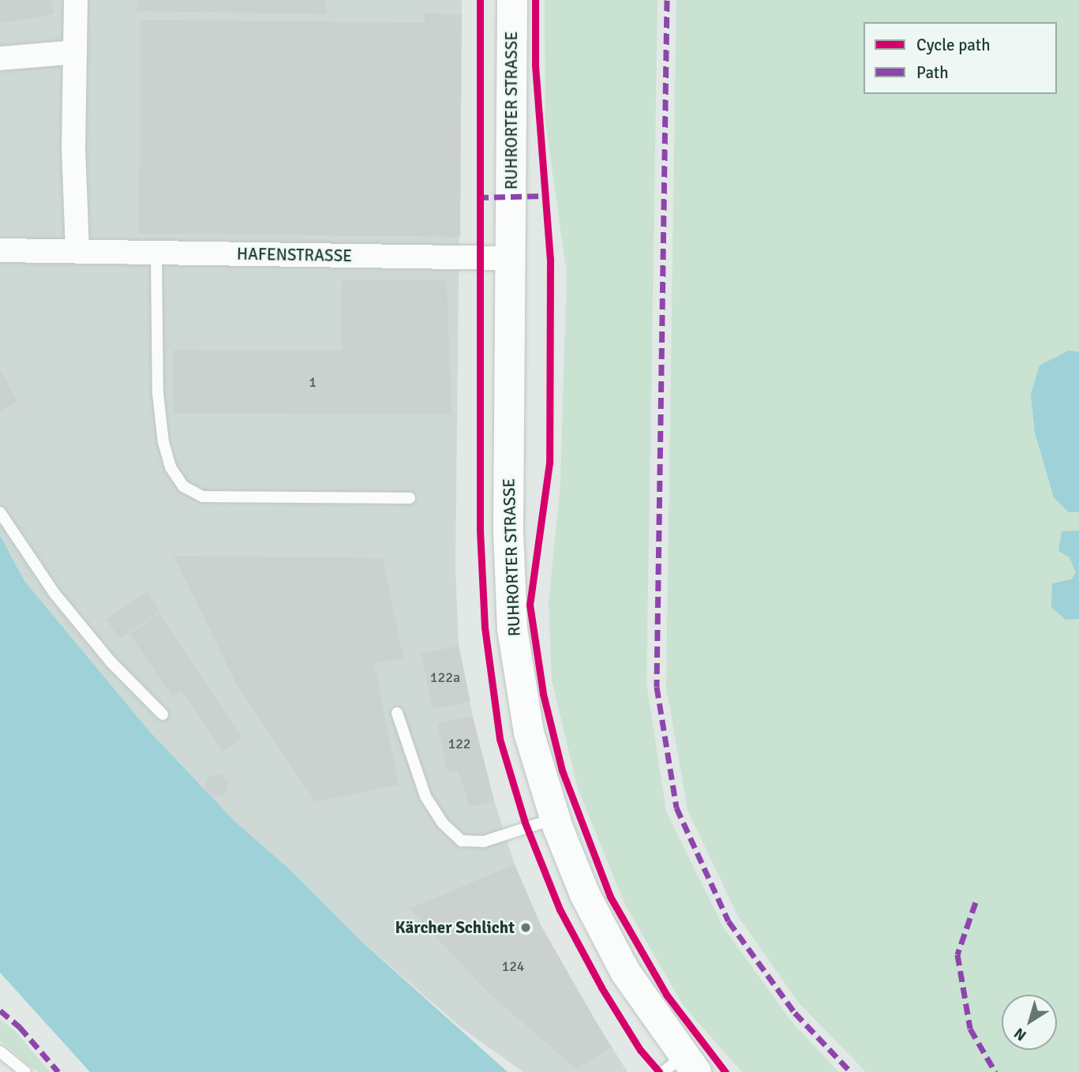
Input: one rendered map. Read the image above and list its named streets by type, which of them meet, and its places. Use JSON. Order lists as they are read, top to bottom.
{
  "streets": {
    "main road": ["RUHRORTER STRASSE"],
    "street": ["HAFENSTRASSE"]
  },
  "crossings": [
    ["RUHRORTER STRASSE", "HAFENSTRASSE"]
  ],
  "places": ["Kärcher Schlicht"],
  "house_numbers": [
    "1",
    "122a",
    "122",
    "124"
  ],
  "legend": ["Cycle path", "Path"],
  "north": "bottom left"
}
